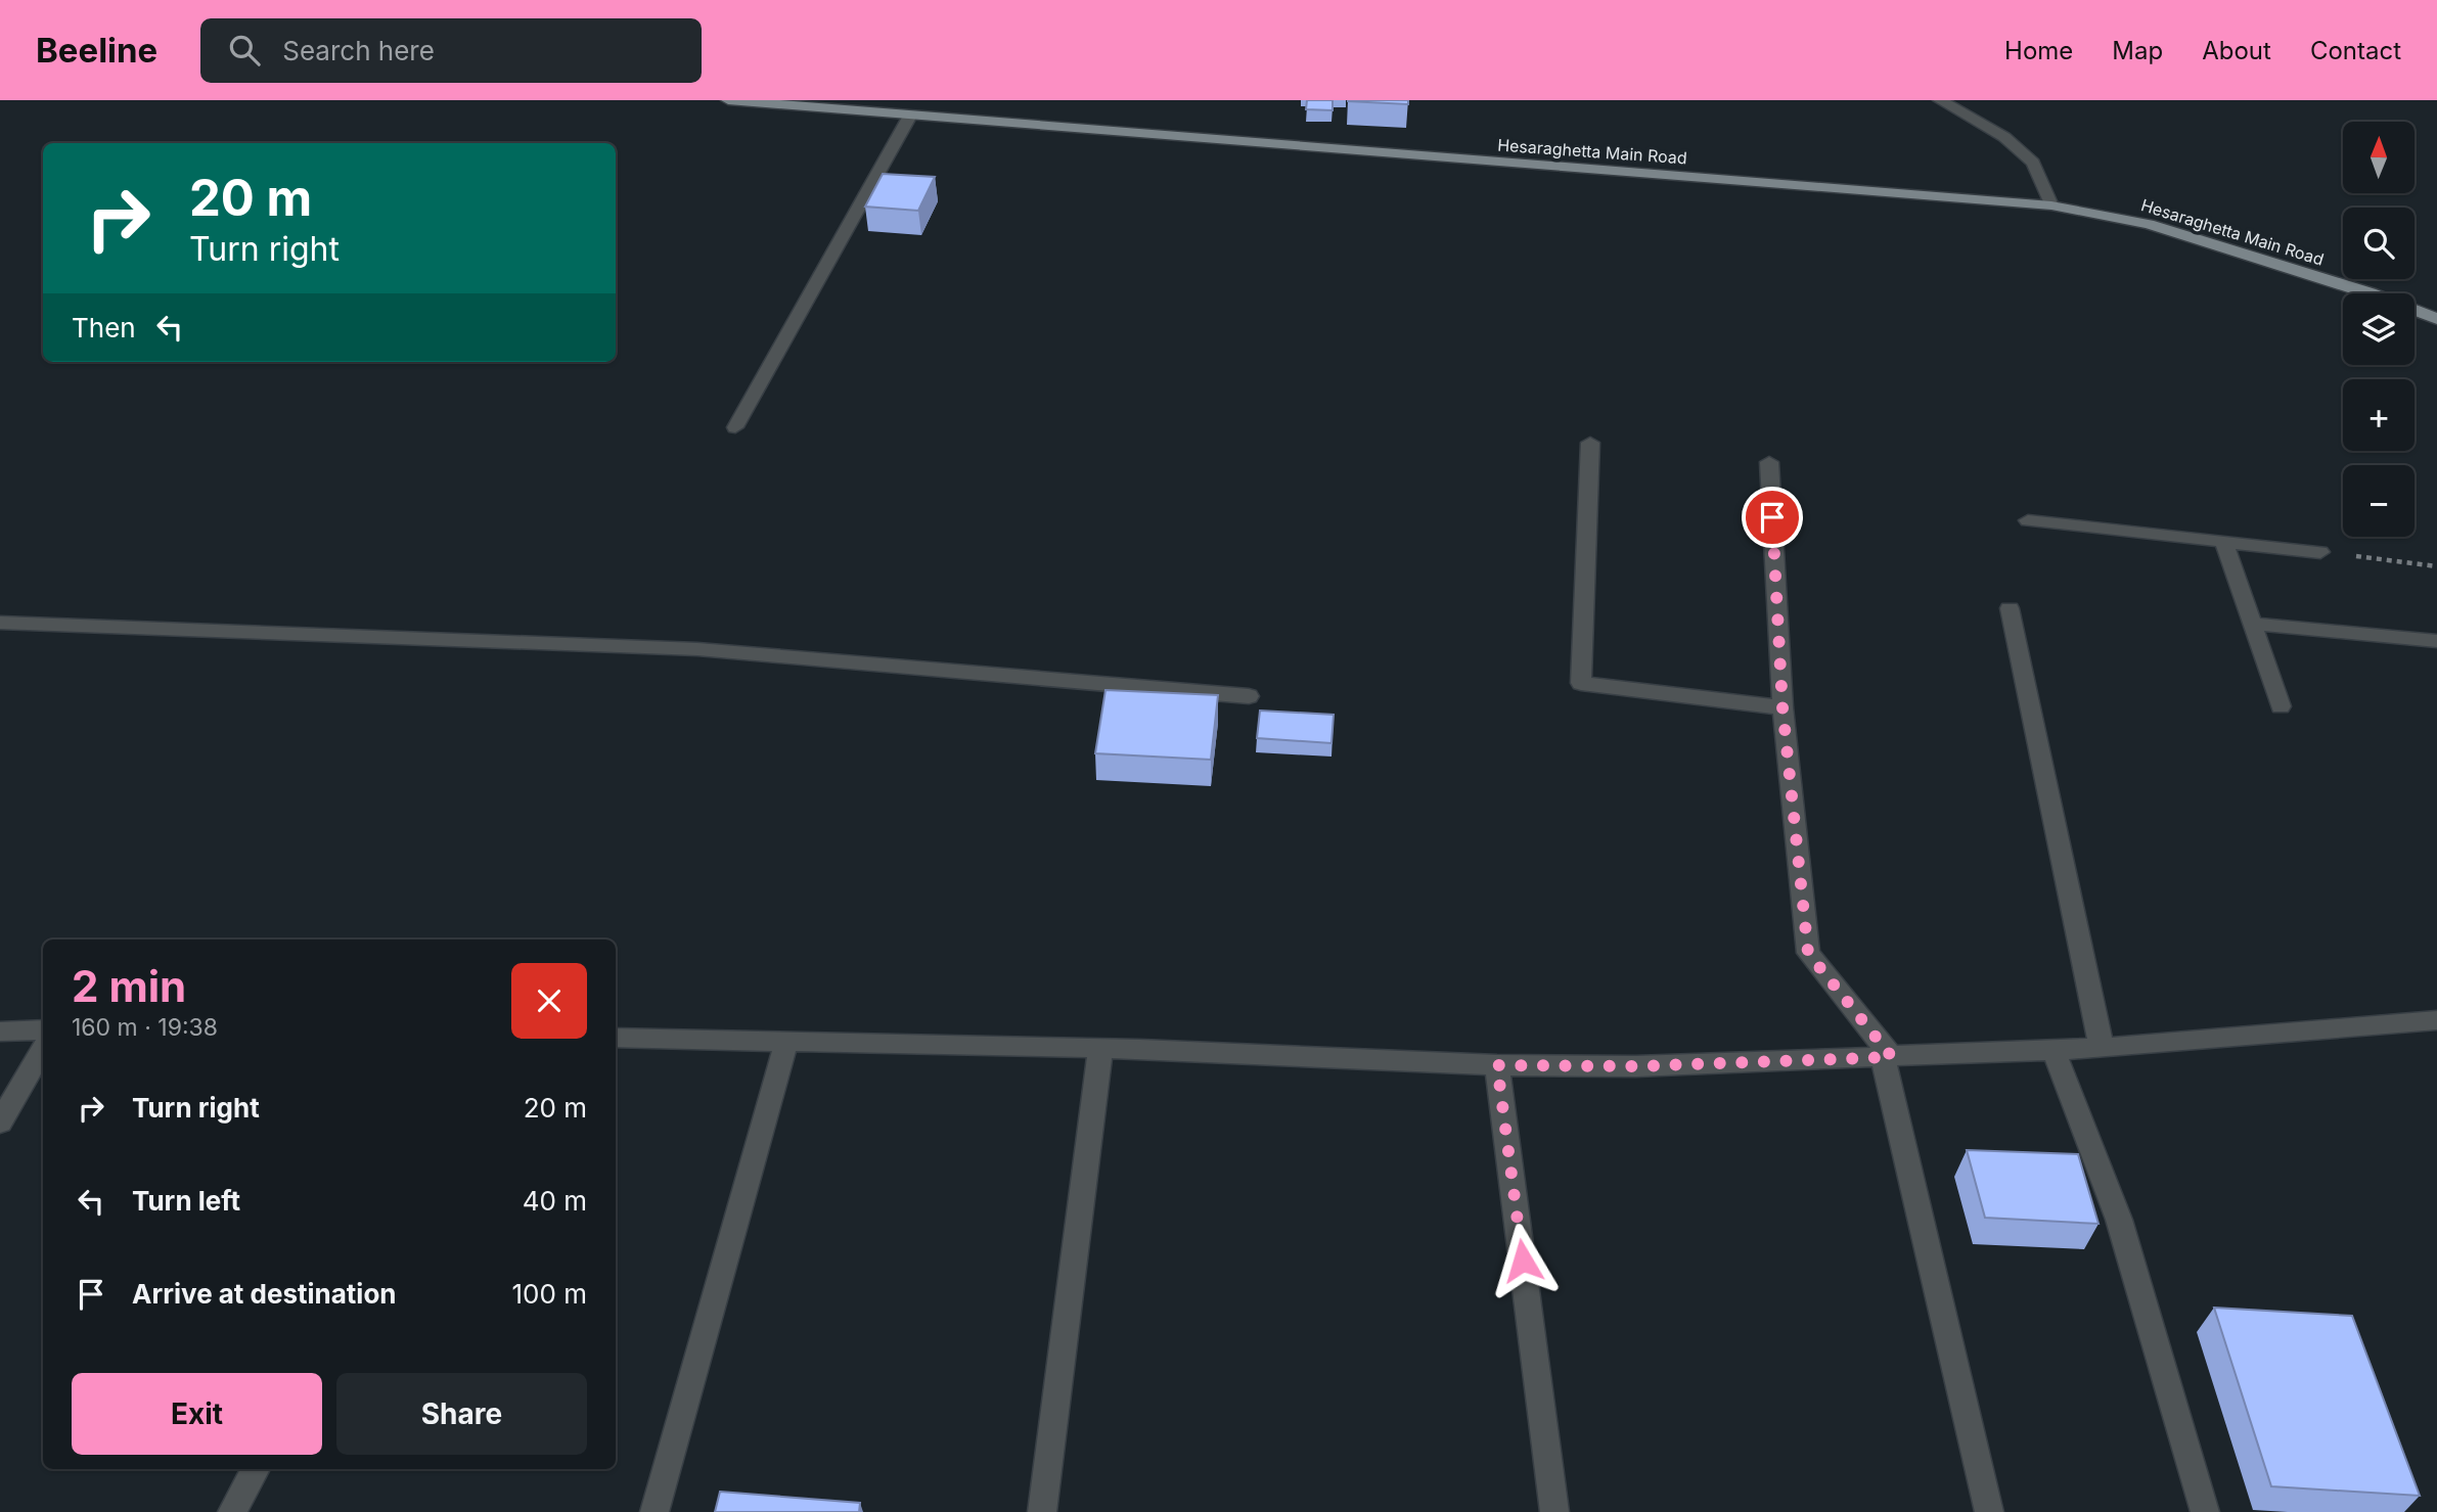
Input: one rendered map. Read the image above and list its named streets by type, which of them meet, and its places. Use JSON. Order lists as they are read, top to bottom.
{
  "streets": {
    "main road": ["Hesaraghetta Main Road"]
  },
  "north": "top",
  "page": {
    "header": "Beeline",
    "search": "Search here",
    "nav": [
      "Home",
      "Map",
      "About",
      "Contact"
    ],
    "map_buttons": ["+", "−"],
    "turn": ["20 m", "Turn right"],
    "then": "Then",
    "heading": ["2 min", "160 m · 19:38"],
    "list": [
      {
        "name": "Turn right",
        "value": "20 m"
      },
      {
        "name": "Turn left",
        "value": "40 m"
      },
      {
        "name": "Arrive at destination",
        "value": "100 m"
      }
    ],
    "buttons": ["Exit", "Share"]
  }
}
